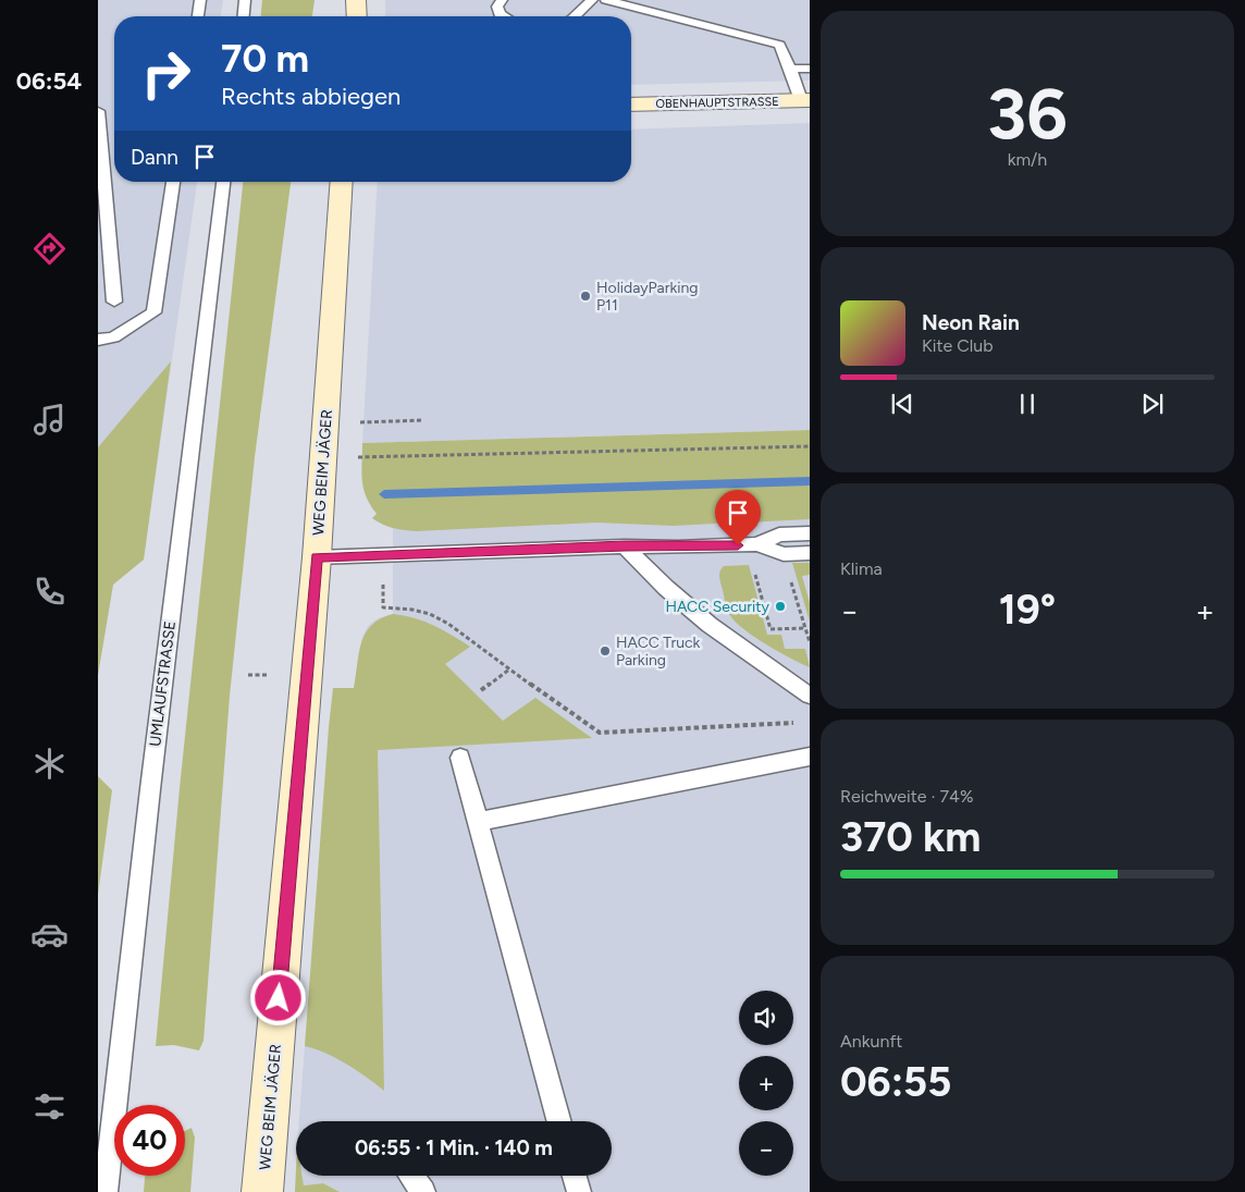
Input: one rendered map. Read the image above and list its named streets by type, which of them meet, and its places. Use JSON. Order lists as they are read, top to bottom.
{
  "streets": {
    "street": ["OBENHAUPTSTRASSE", "WEG BEIM JÄGER"],
    "lane": ["UMLAUFSTRASSE"]
  },
  "places": ["HolidayParking P11", "HACC Security", "HACC Truck Parking"],
  "page": {
    "tabs": "06:54",
    "tile": [
      ["36", "km/h"],
      "Klima",
      ["Reichweite · 74%", "370 km"],
      ["Ankunft", "06:55"]
    ],
    "turn": ["70 m", "Rechts abbiegen"],
    "then": "Dann",
    "song": ["Neon Rain", "Kite Club"],
    "heat": ["−", "19°", "+"],
    "map_buttons": ["+", "−"],
    "limit": "40",
    "trip": "06:55 · 1 Min. · 140 m"
  }
}
